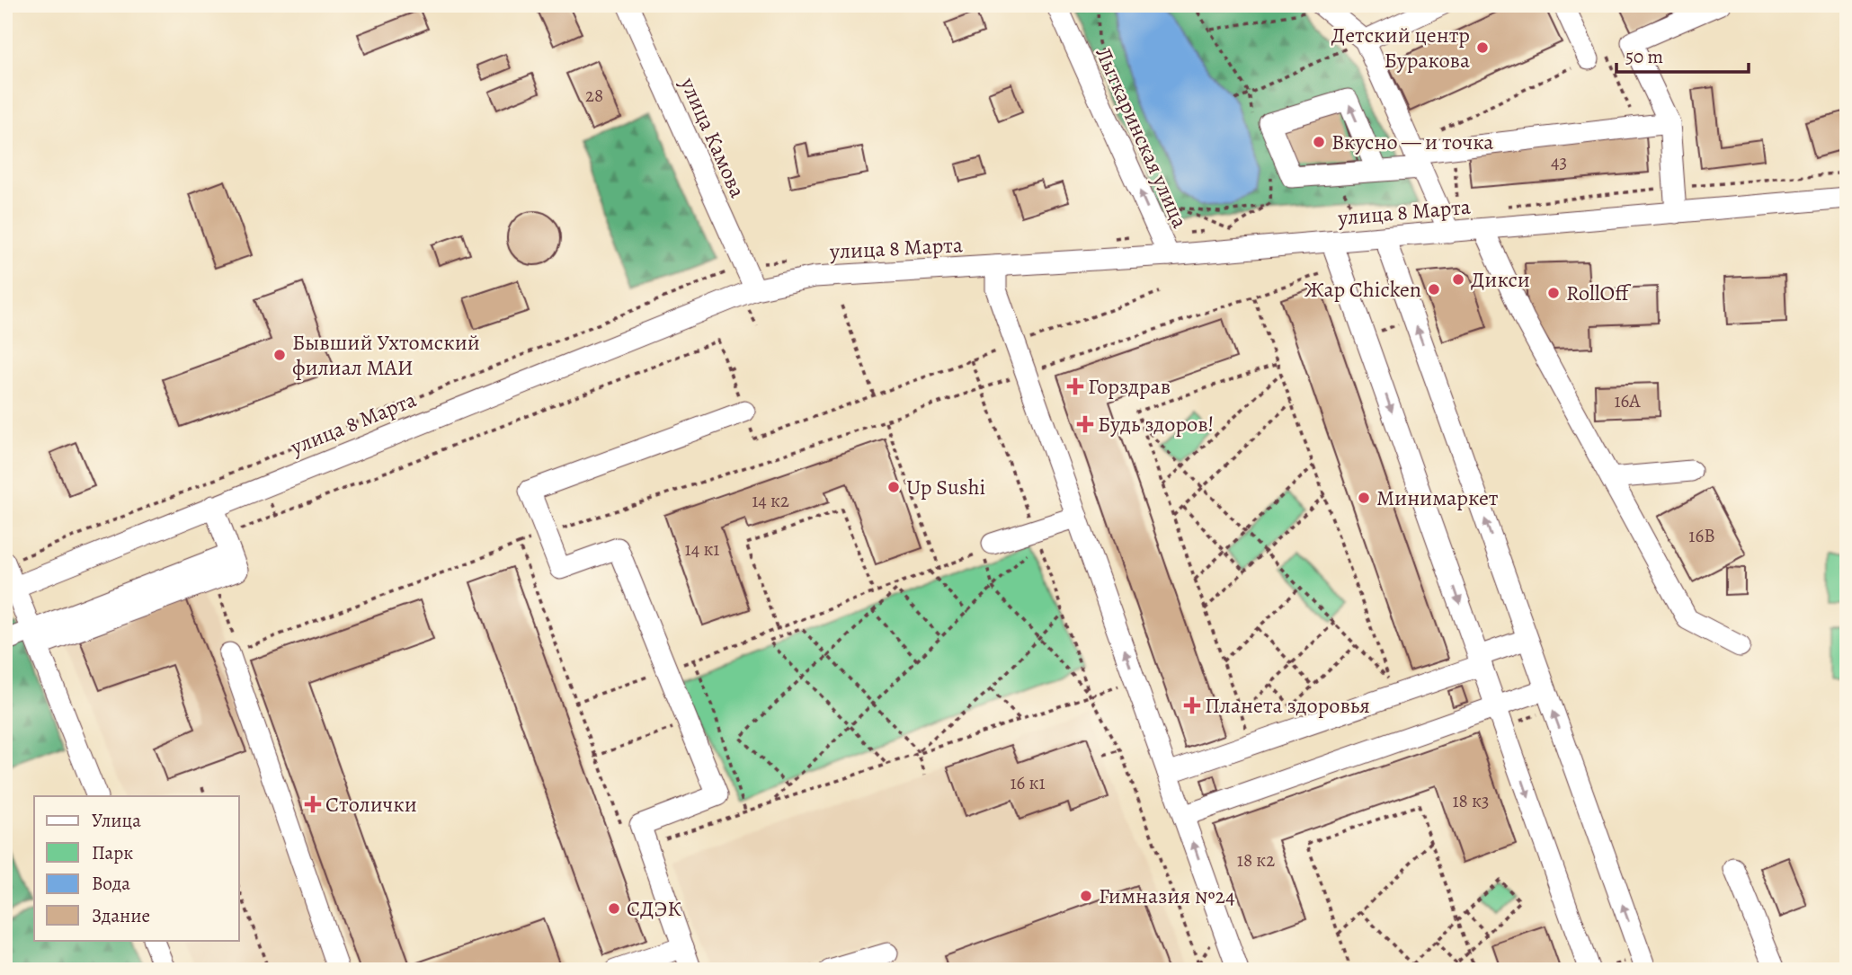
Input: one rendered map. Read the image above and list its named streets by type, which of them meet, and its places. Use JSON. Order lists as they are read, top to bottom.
{
  "streets": {
    "street": ["улица Камова", "Лыткаринская улица", "улица 8 Марта"]
  },
  "crossings": [
    ["улица Камова", "улица 8 Марта"],
    ["Лыткаринская улица", "улица 8 Марта"]
  ],
  "one_way": ["Лыткаринская улица"],
  "places": {
    "other": [
      "Детский центр Буракова",
      "Вкусно — и точка",
      "Дикси",
      "Жар Chicken",
      "RollOff",
      "Бывший Ухтомский филиал МАИ",
      "Up Sushi",
      "Минимаркет",
      "Гимназия №24",
      "СДЭК"
    ],
    "health": [
      "Горздрав",
      "Будь здоров!",
      "Планета здоровья",
      "Столички"
    ]
  },
  "house_numbers": [
    "28",
    "43",
    "16А",
    "14 к2",
    "16В",
    "14 к1",
    "16 к1",
    "18 к3",
    "18 к2"
  ],
  "legend": [
    "Улица",
    "Парк",
    "Вода",
    "Здание"
  ],
  "scale_bar": "50 m"
}
